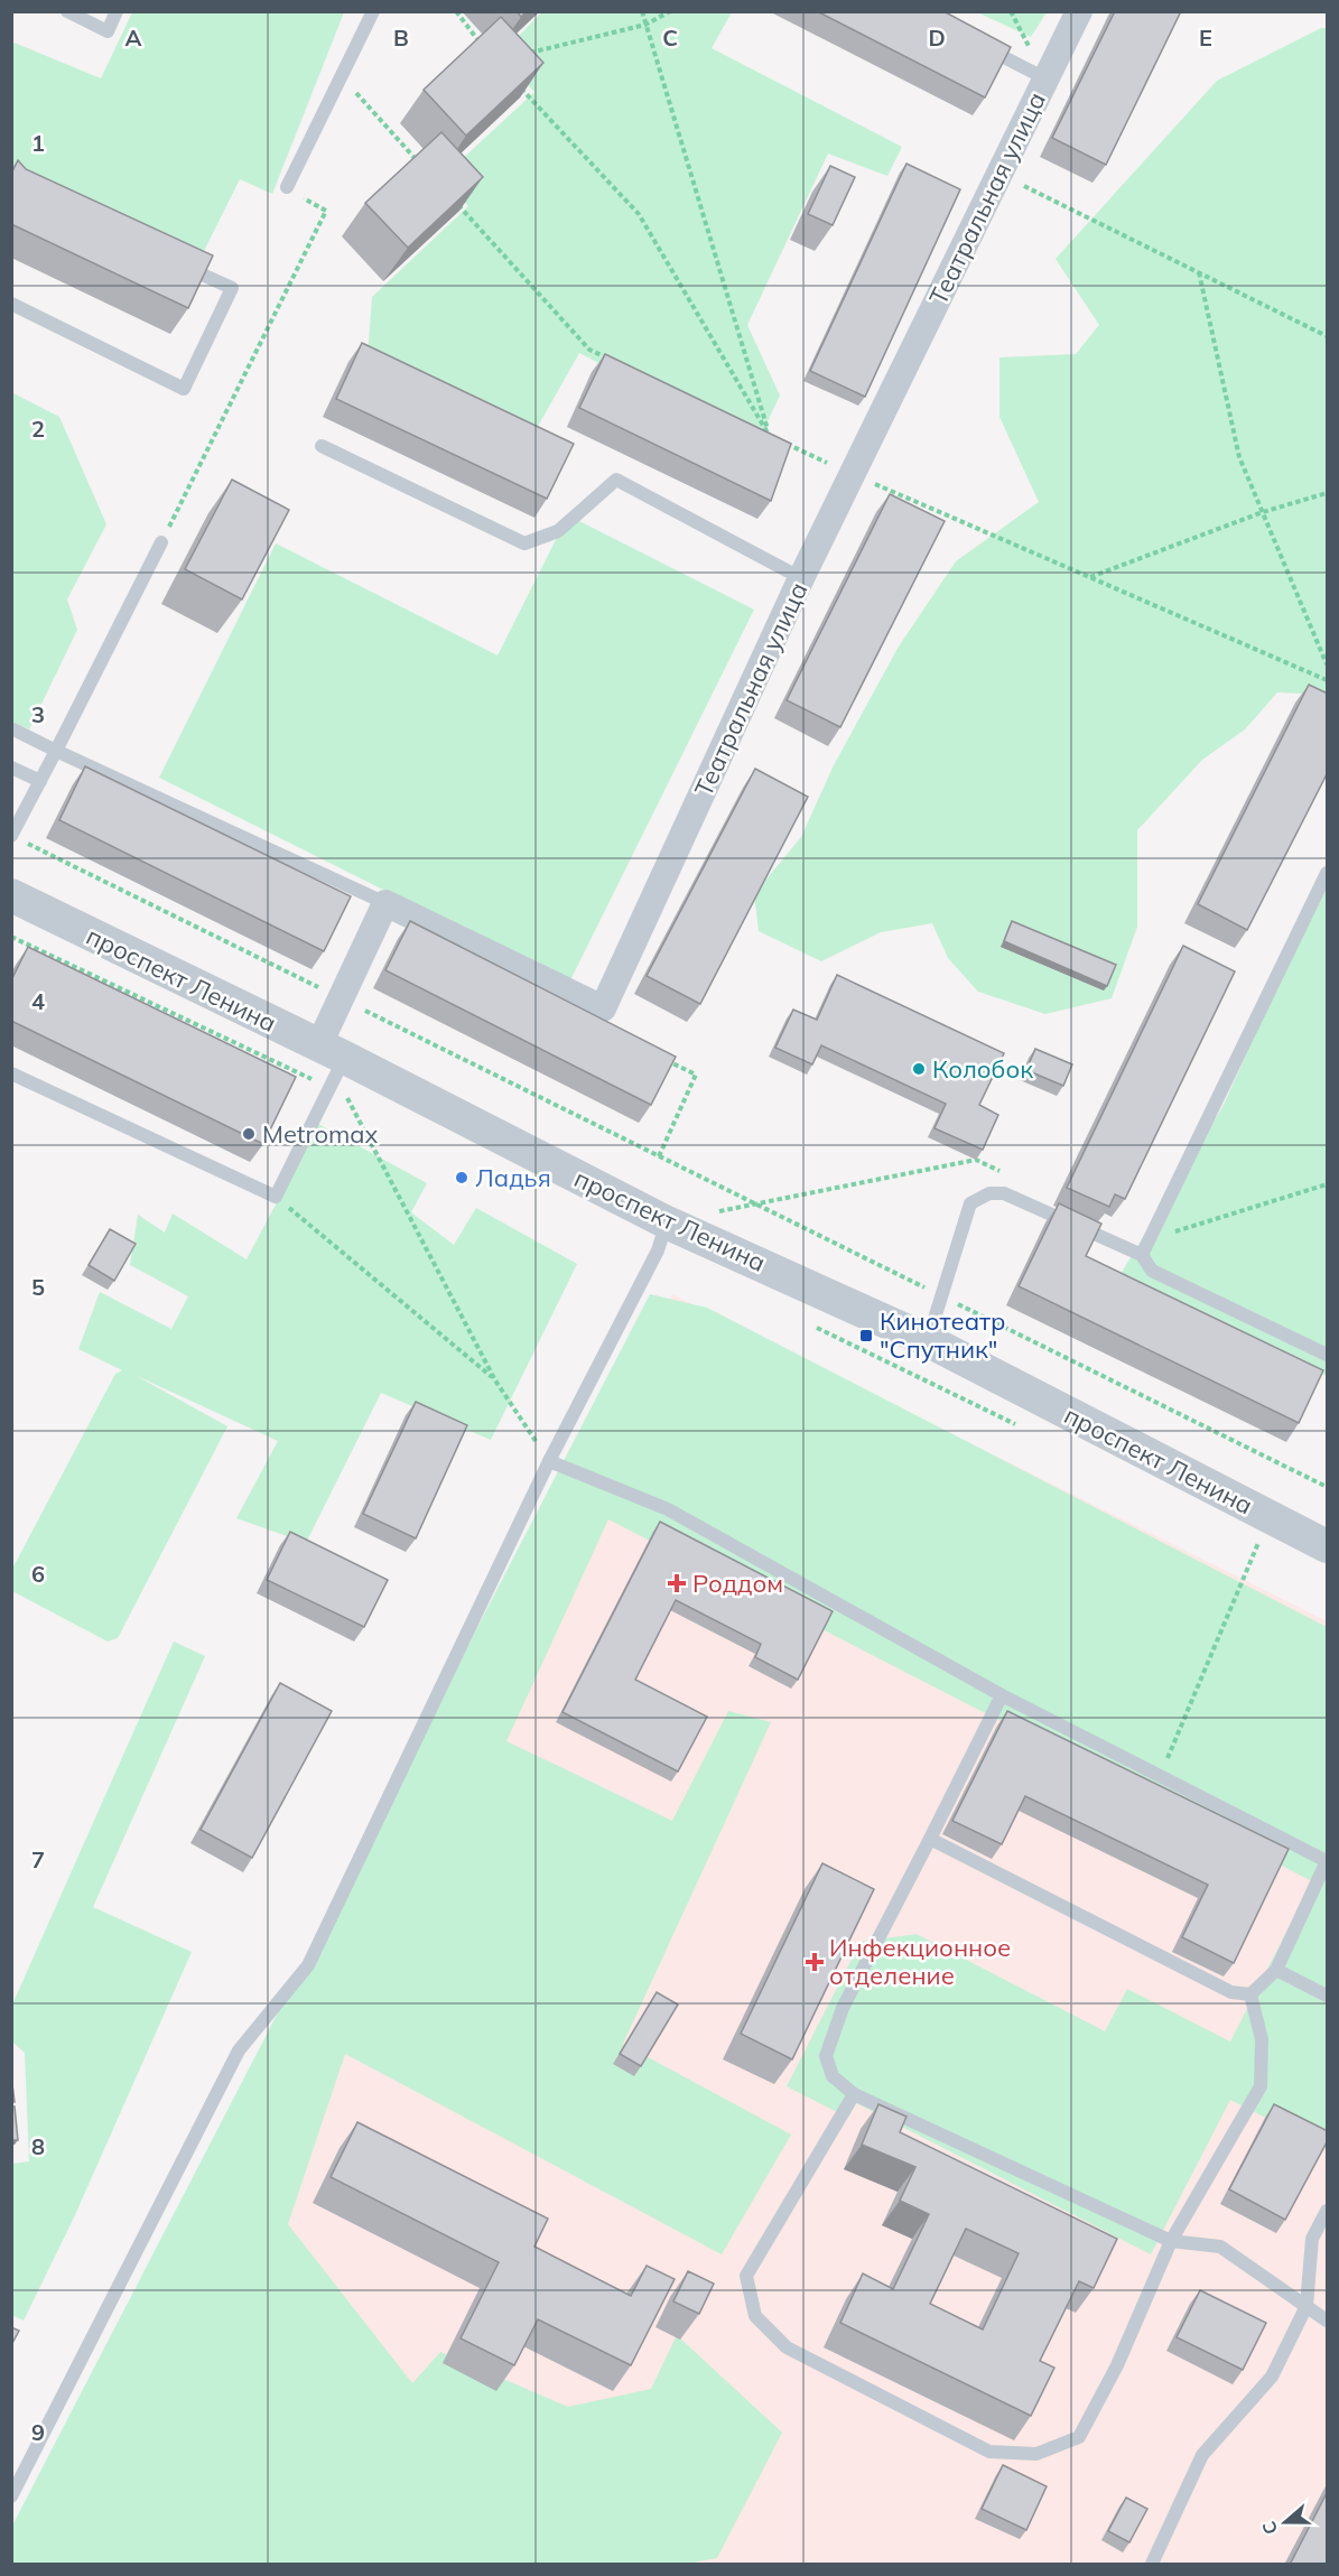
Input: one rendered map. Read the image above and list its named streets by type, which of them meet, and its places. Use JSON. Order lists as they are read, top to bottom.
{
  "streets": {
    "street": ["Театральная улица", "проспект Ленина"]
  },
  "places": {
    "other": ["Колобок", "Metromax", "Ладья"],
    "transit": ["Кинотеатр \"Спутник\""],
    "health": ["Роддом", "Инфекционное отделение"]
  },
  "north": "left",
  "grid": {
    "columns": [
      "A",
      "B",
      "C",
      "D",
      "E"
    ],
    "rows": [
      "1",
      "2",
      "3",
      "4",
      "5",
      "6",
      "7",
      "8",
      "9"
    ]
  }
}
